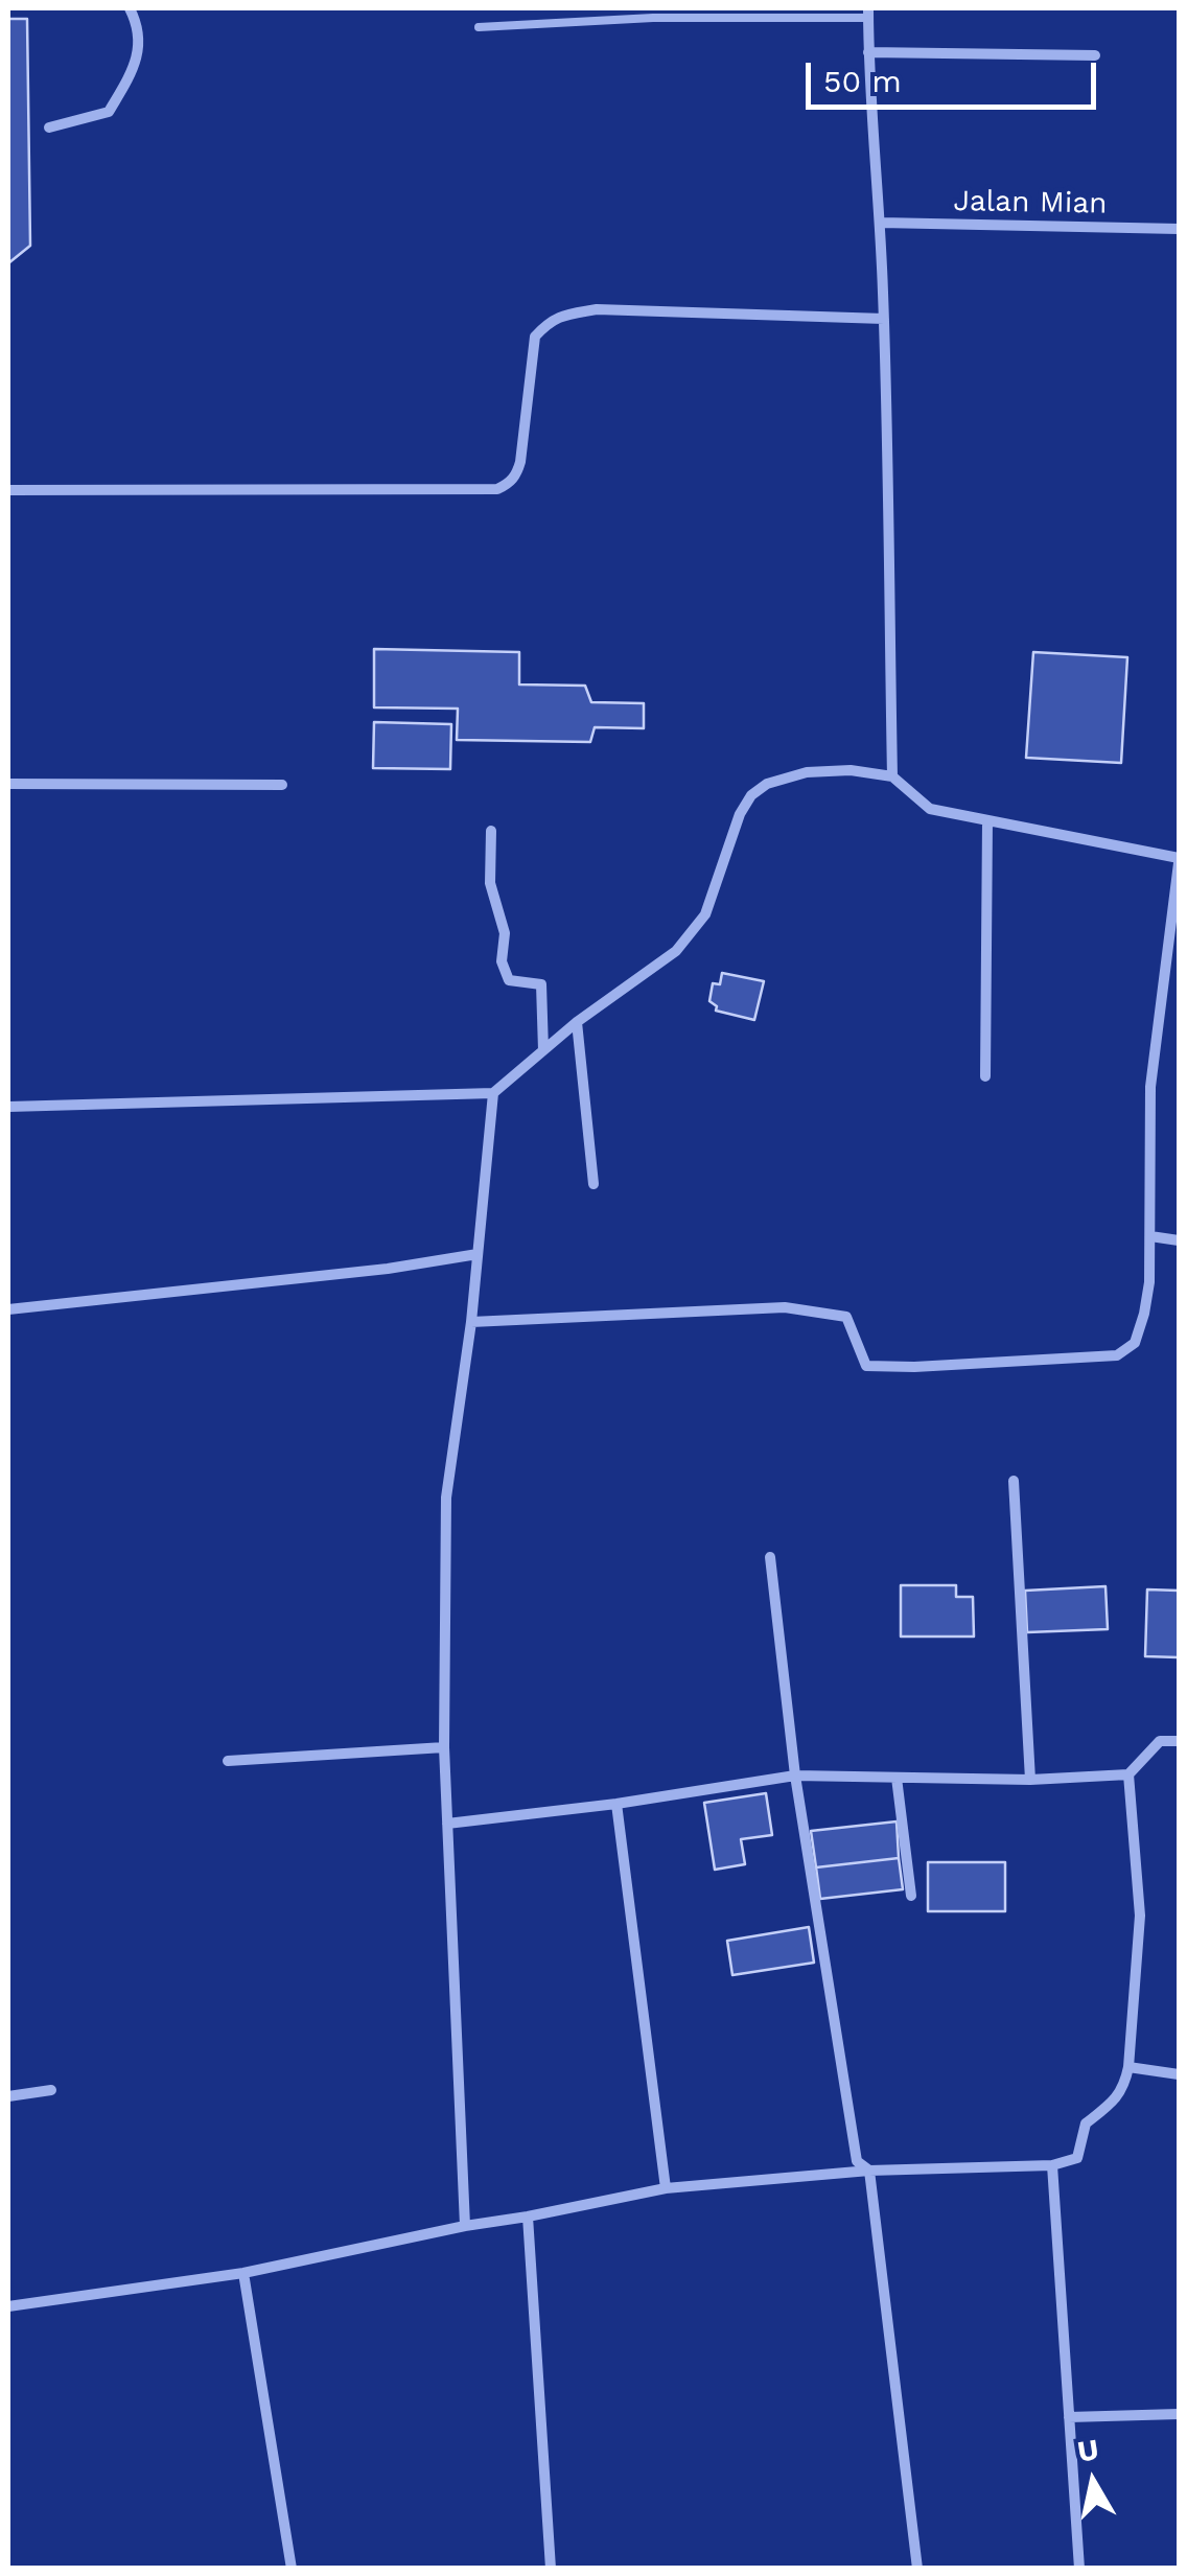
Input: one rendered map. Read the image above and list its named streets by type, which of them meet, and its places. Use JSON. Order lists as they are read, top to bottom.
{
  "streets": {
    "street": ["Jalan Mian"]
  },
  "scale_bar": "50 m",
  "north": "top"
}
